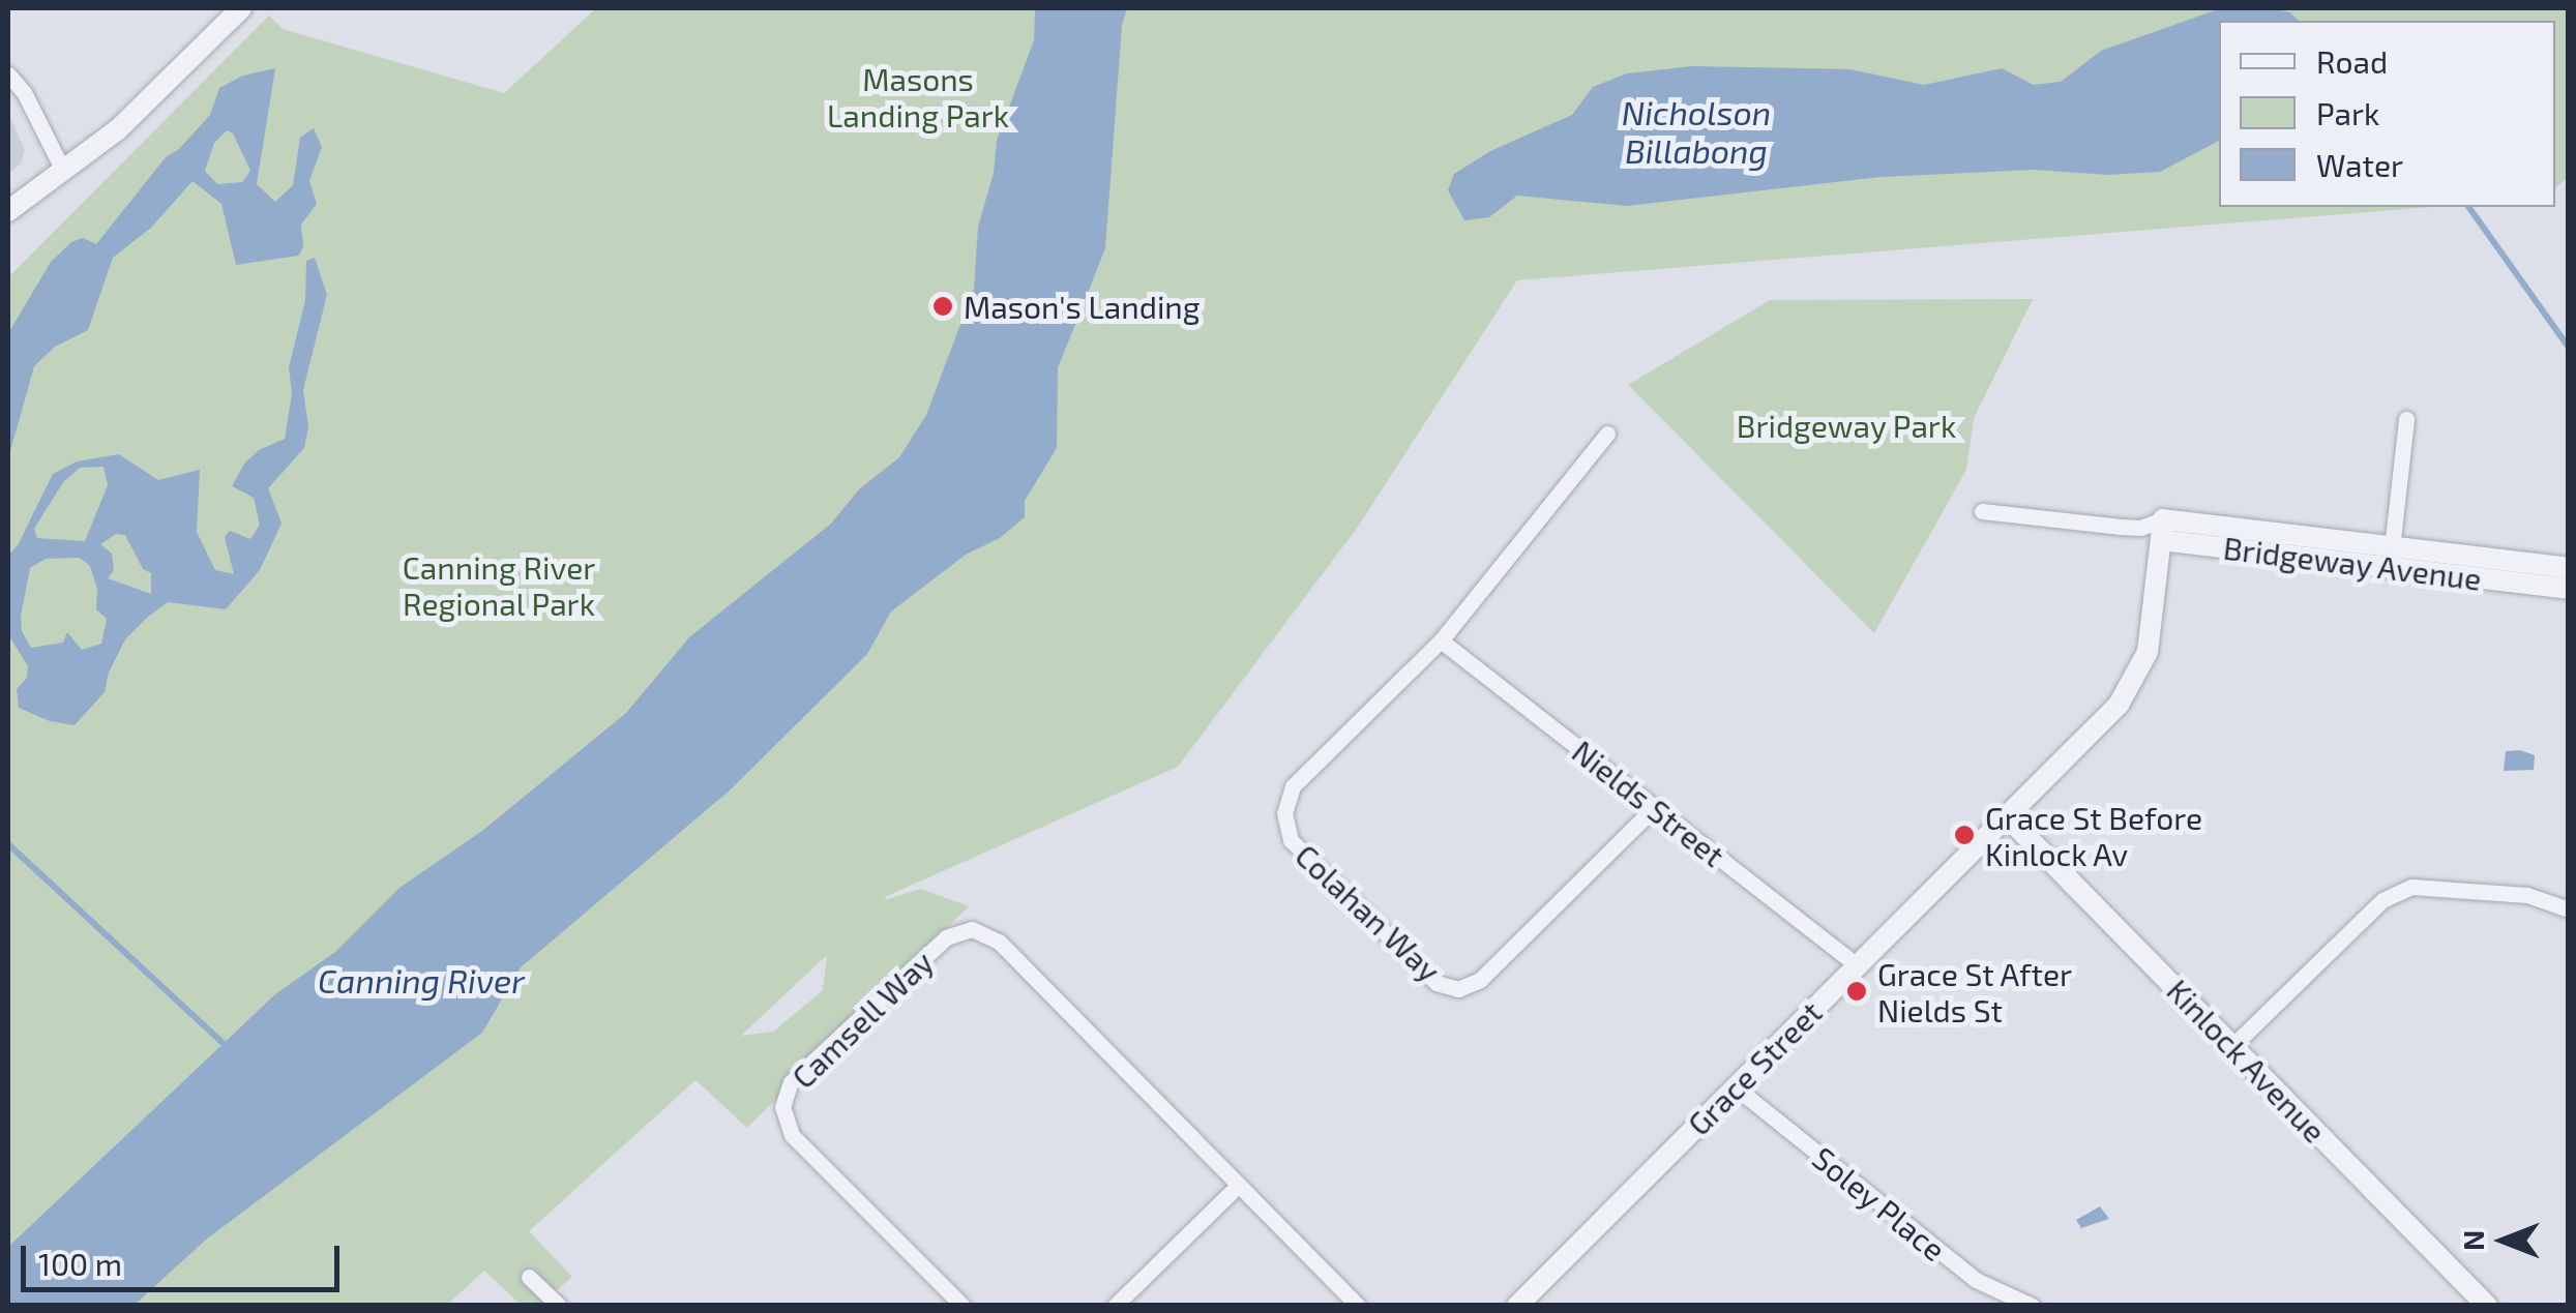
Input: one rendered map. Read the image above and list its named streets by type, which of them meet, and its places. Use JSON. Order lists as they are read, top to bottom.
{
  "streets": {
    "street": [
      "Bridgeway Avenue",
      "Nields Street",
      "Colahan Way",
      "Camsell Way",
      "Kinlock Avenue",
      "Grace Street",
      "Soley Place"
    ]
  },
  "crossings": [
    ["Bridgeway Avenue", "Grace Street"],
    ["Nields Street", "Colahan Way"],
    ["Nields Street", "Grace Street"],
    ["Kinlock Avenue", "Grace Street"],
    ["Grace Street", "Soley Place"]
  ],
  "water": ["Nicholson Billabong", "Canning River"],
  "parks": ["Masons Landing Park", "Bridgeway Park", "Canning River Regional Park"],
  "places": ["Mason's Landing", "Grace St Before Kinlock Av", "Grace St After Nields St"],
  "legend": ["Road", "Park", "Water"],
  "scale_bar": "100 m",
  "north": "left"
}
